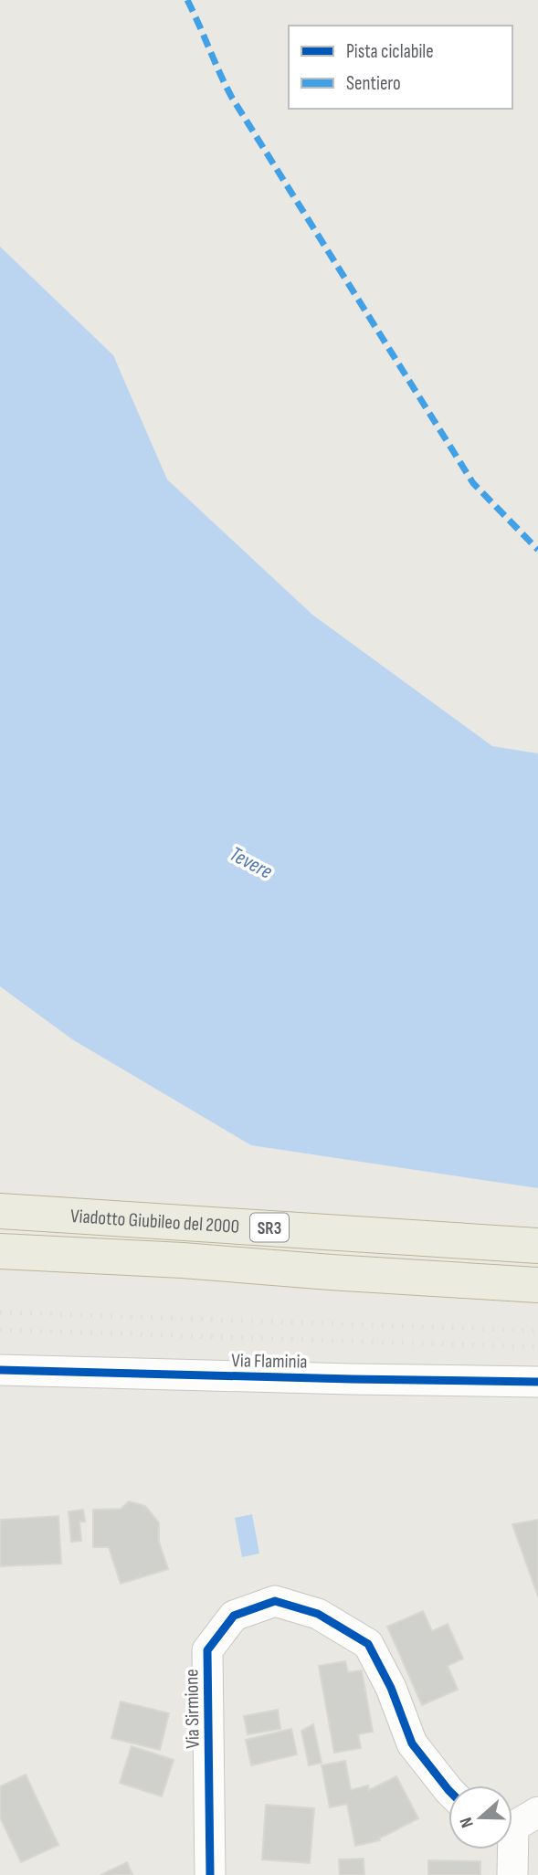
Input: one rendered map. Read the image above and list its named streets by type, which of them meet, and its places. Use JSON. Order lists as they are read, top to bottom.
{
  "streets": {
    "highway": ["Viadotto Giubileo del 2000", "SR3"],
    "street": ["Via Flaminia", "Via Sirmione"]
  },
  "water": ["Tevere"],
  "legend": ["Pista ciclabile", "Sentiero"],
  "north": "left"
}
